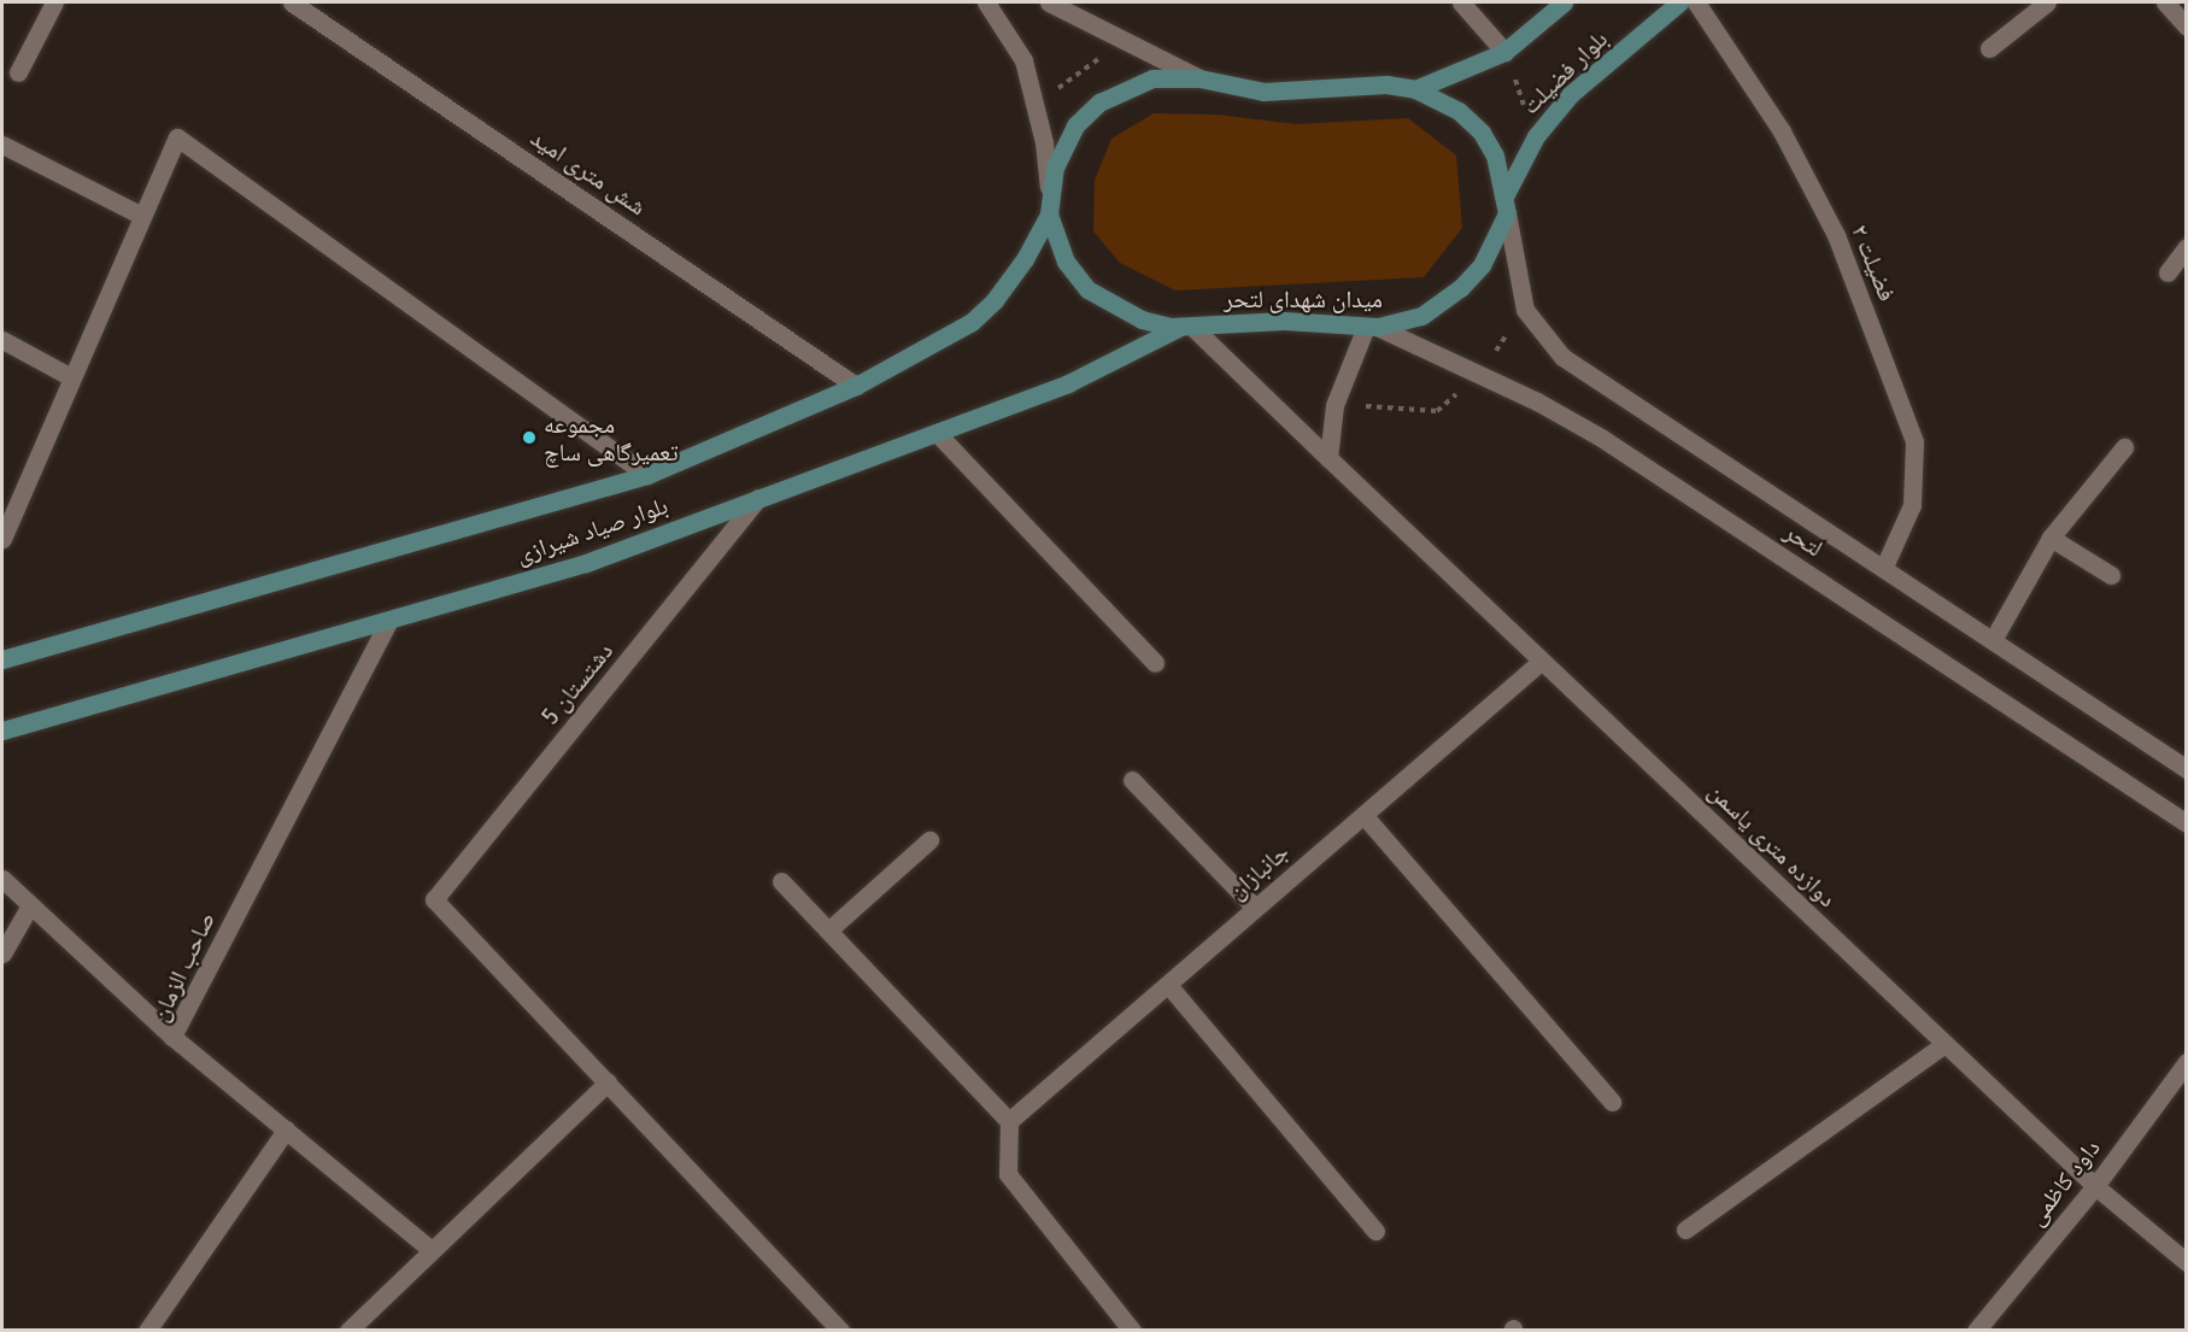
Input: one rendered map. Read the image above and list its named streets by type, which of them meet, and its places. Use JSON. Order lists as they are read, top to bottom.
{
  "streets": {
    "main road": ["بلوار فضیلت", "میدان شهدای لتحر", "بلوار صیاد شیرازی"],
    "street": [
      "شش متری امید",
      "فضیلت ۲",
      "لتحر",
      "دشتستان 5",
      "دوازده متری یاسمن",
      "جانبازان",
      "صاحب الزمان",
      "داود کاظمی"
    ]
  },
  "crossings": [
    ["بلوار فضیلت", "میدان شهدای لتحر"],
    ["بلوار فضیلت", "لتحر"],
    ["شش متری امید", "بلوار صیاد شیرازی"],
    ["فضیلت ۲", "لتحر"],
    ["میدان شهدای لتحر", "بلوار صیاد شیرازی"],
    ["میدان شهدای لتحر", "لتحر"],
    ["میدان شهدای لتحر", "دوازده متری یاسمن"],
    ["بلوار صیاد شیرازی", "دشتستان 5"],
    ["بلوار صیاد شیرازی", "دوازده متری یاسمن"],
    ["بلوار صیاد شیرازی", "صاحب الزمان"],
    ["دوازده متری یاسمن", "جانبازان"],
    ["دوازده متری یاسمن", "داود کاظمی"]
  ],
  "places": ["مجموعه تعمیرگاهی ساچ"]
}
